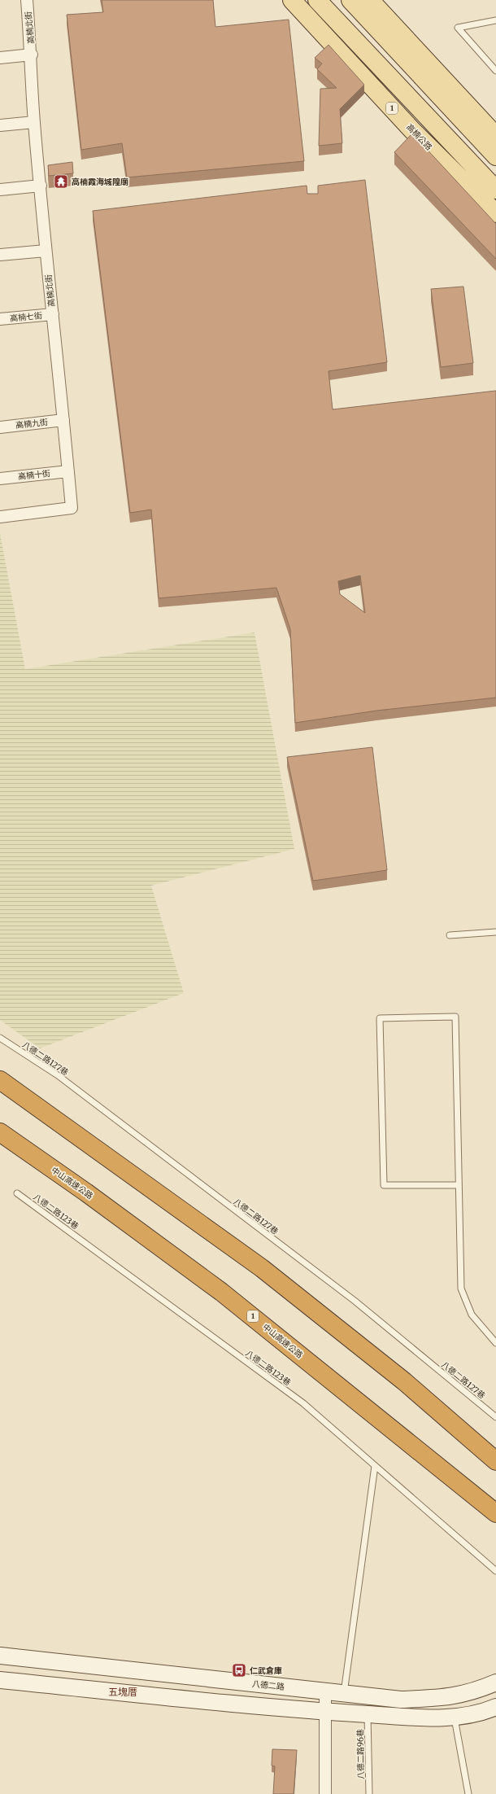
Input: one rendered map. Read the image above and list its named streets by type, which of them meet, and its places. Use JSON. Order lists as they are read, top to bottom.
{
  "streets": {
    "highway": ["1", "中山高速公路"],
    "main road": ["高楠公路"],
    "street": [
      "高楠北街",
      "高楠七街",
      "高楠九街",
      "高楠十街",
      "八德二路"
    ],
    "lane": ["八德二路127巷", "八德二路123巷", "八德二路96巷"]
  },
  "crossings": [
    ["高楠北街", "高楠七街"],
    ["高楠北街", "高楠九街"],
    ["高楠北街", "高楠十街"]
  ],
  "districts": ["五塊厝"],
  "places": {
    "temple": ["高楠霞海城隍廟"],
    "bus stop": ["仁武倉庫"]
  }
}
